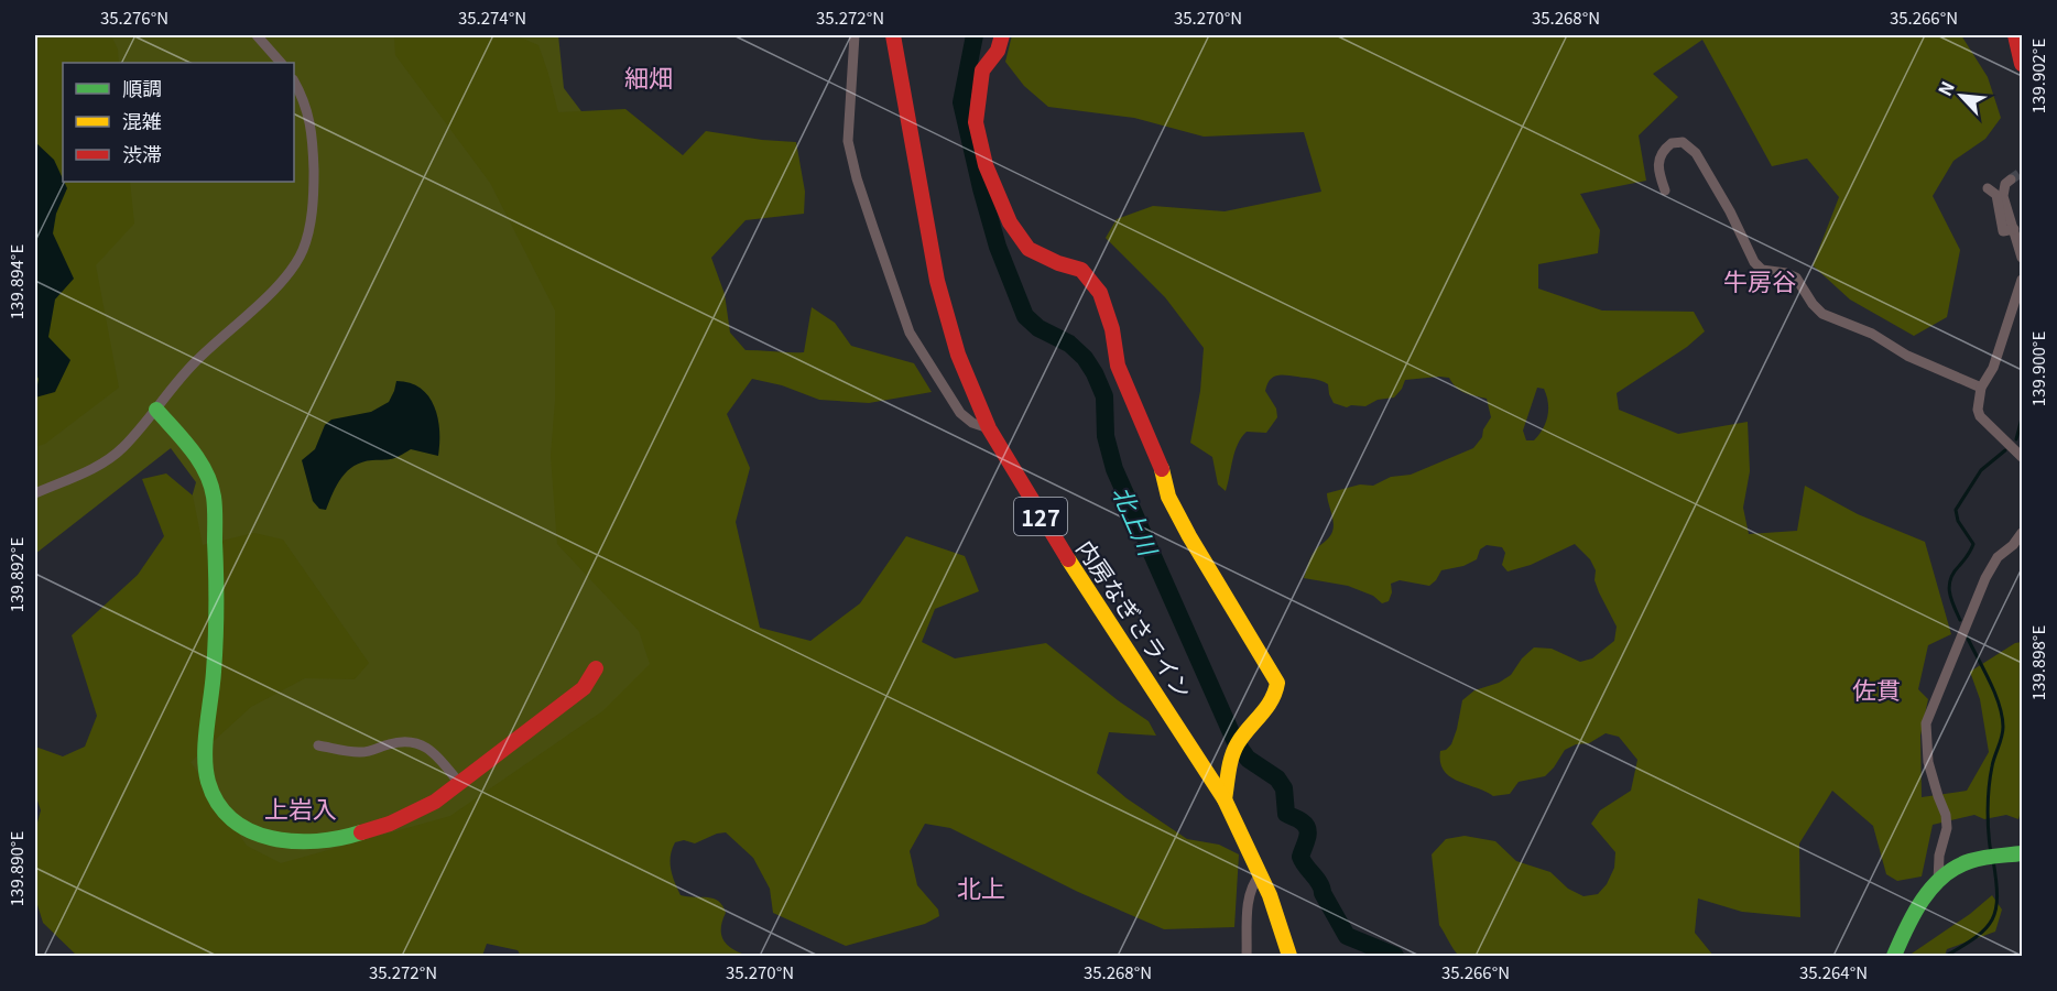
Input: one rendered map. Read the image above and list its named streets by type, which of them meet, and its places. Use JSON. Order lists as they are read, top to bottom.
{
  "streets": {
    "main road": ["127", "内房なぎさライン"]
  },
  "districts": [
    "細畑",
    "牛房谷",
    "佐貫",
    "上岩入",
    "北上"
  ],
  "water": ["北上川"],
  "legend": ["順調", "混雑", "渋滞"],
  "north": "top left",
  "coordinates": [
    "35.276°N",
    "35.274°N",
    "35.272°N",
    "35.270°N",
    "35.268°N",
    "35.266°N",
    "139.902°E",
    "139.894°E",
    "139.900°E",
    "139.892°E",
    "139.898°E",
    "139.890°E",
    "35.264°N"
  ]
}
